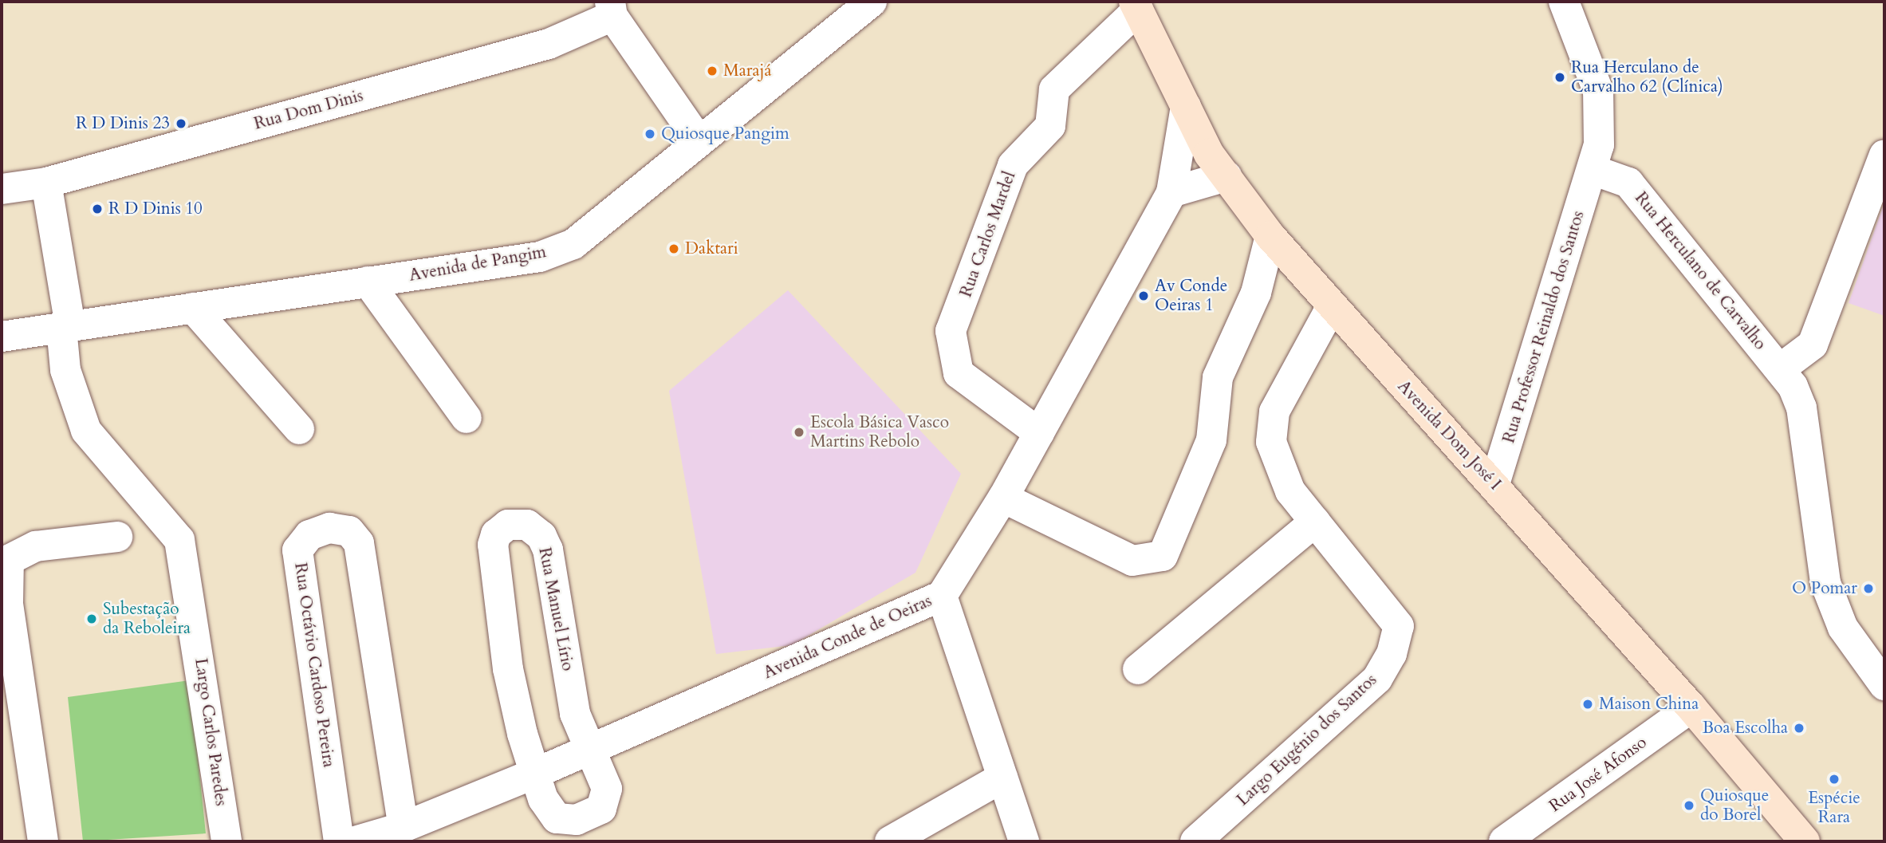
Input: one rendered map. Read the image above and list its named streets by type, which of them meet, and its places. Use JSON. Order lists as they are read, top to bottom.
{
  "streets": {
    "street": [
      "Rua Dom Dinis",
      "Rua Carlos Mardel",
      "Avenida de Pangim",
      "Rua Herculano de Carvalho",
      "Rua Professor Reinaldo dos Santos",
      "Avenida Dom José I",
      "Rua Manuel Lírio",
      "Avenida Conde de Oeiras",
      "Rua Octávio Cardoso Pereira",
      "Largo Carlos Paredes",
      "Largo Eugénio dos Santos",
      "Rua José Afonso"
    ]
  },
  "crossings": [
    ["Rua Dom Dinis", "Largo Carlos Paredes"],
    ["Rua Carlos Mardel", "Avenida Dom José I"],
    ["Rua Carlos Mardel", "Avenida Conde de Oeiras"],
    ["Avenida de Pangim", "Largo Carlos Paredes"],
    ["Rua Herculano de Carvalho", "Rua Professor Reinaldo dos Santos"],
    ["Rua Professor Reinaldo dos Santos", "Avenida Dom José I"],
    ["Avenida Dom José I", "Avenida Conde de Oeiras"],
    ["Avenida Dom José I", "Largo Eugénio dos Santos"],
    ["Avenida Dom José I", "Rua José Afonso"],
    ["Rua Manuel Lírio", "Avenida Conde de Oeiras"],
    ["Avenida Conde de Oeiras", "Rua Octávio Cardoso Pereira"]
  ],
  "places": [
    "Marajá",
    "Rua Herculano de Carvalho 62 (Clínica)",
    "R D Dinis 23",
    "Quiosque Pangim",
    "R D Dinis 10",
    "Daktari",
    "Av Conde Oeiras 1",
    "Escola Básica Vasco Martins Rebolo",
    "O Pomar",
    "Subestação da Reboleira",
    "Maison China",
    "Boa Escolha",
    "Espécie Rara",
    "Quiosque do Borel"
  ]
}
